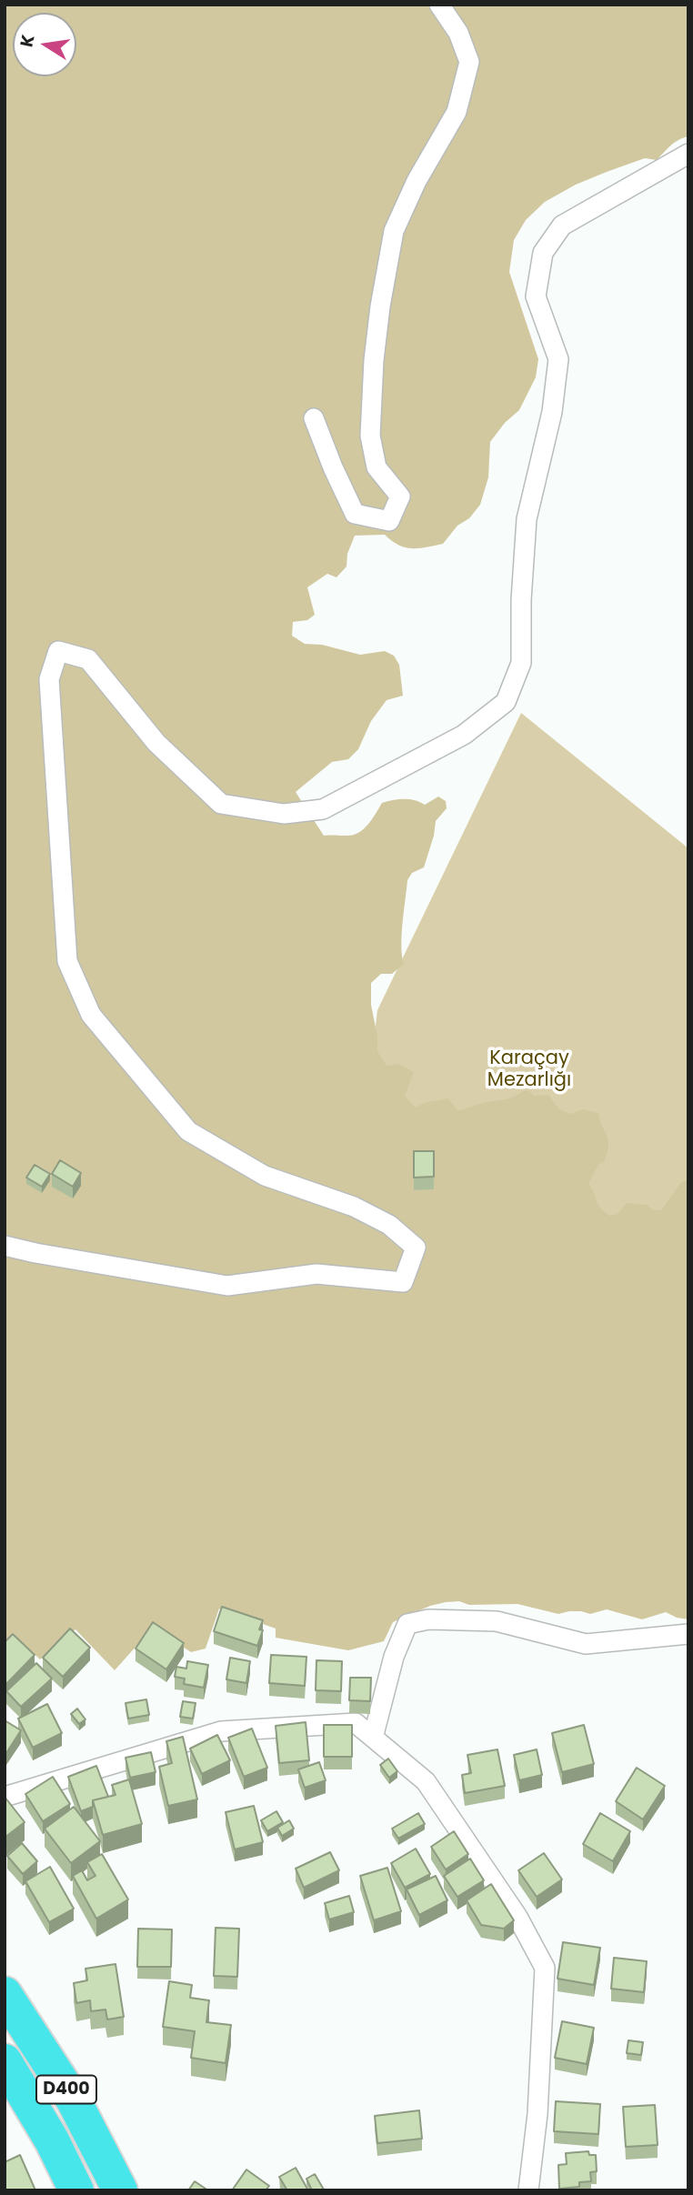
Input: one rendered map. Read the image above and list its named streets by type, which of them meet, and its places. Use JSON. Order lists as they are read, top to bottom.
{
  "streets": {
    "highway": ["D400"]
  },
  "parks": ["Karaçay Mezarlığı"],
  "north": "left"
}
